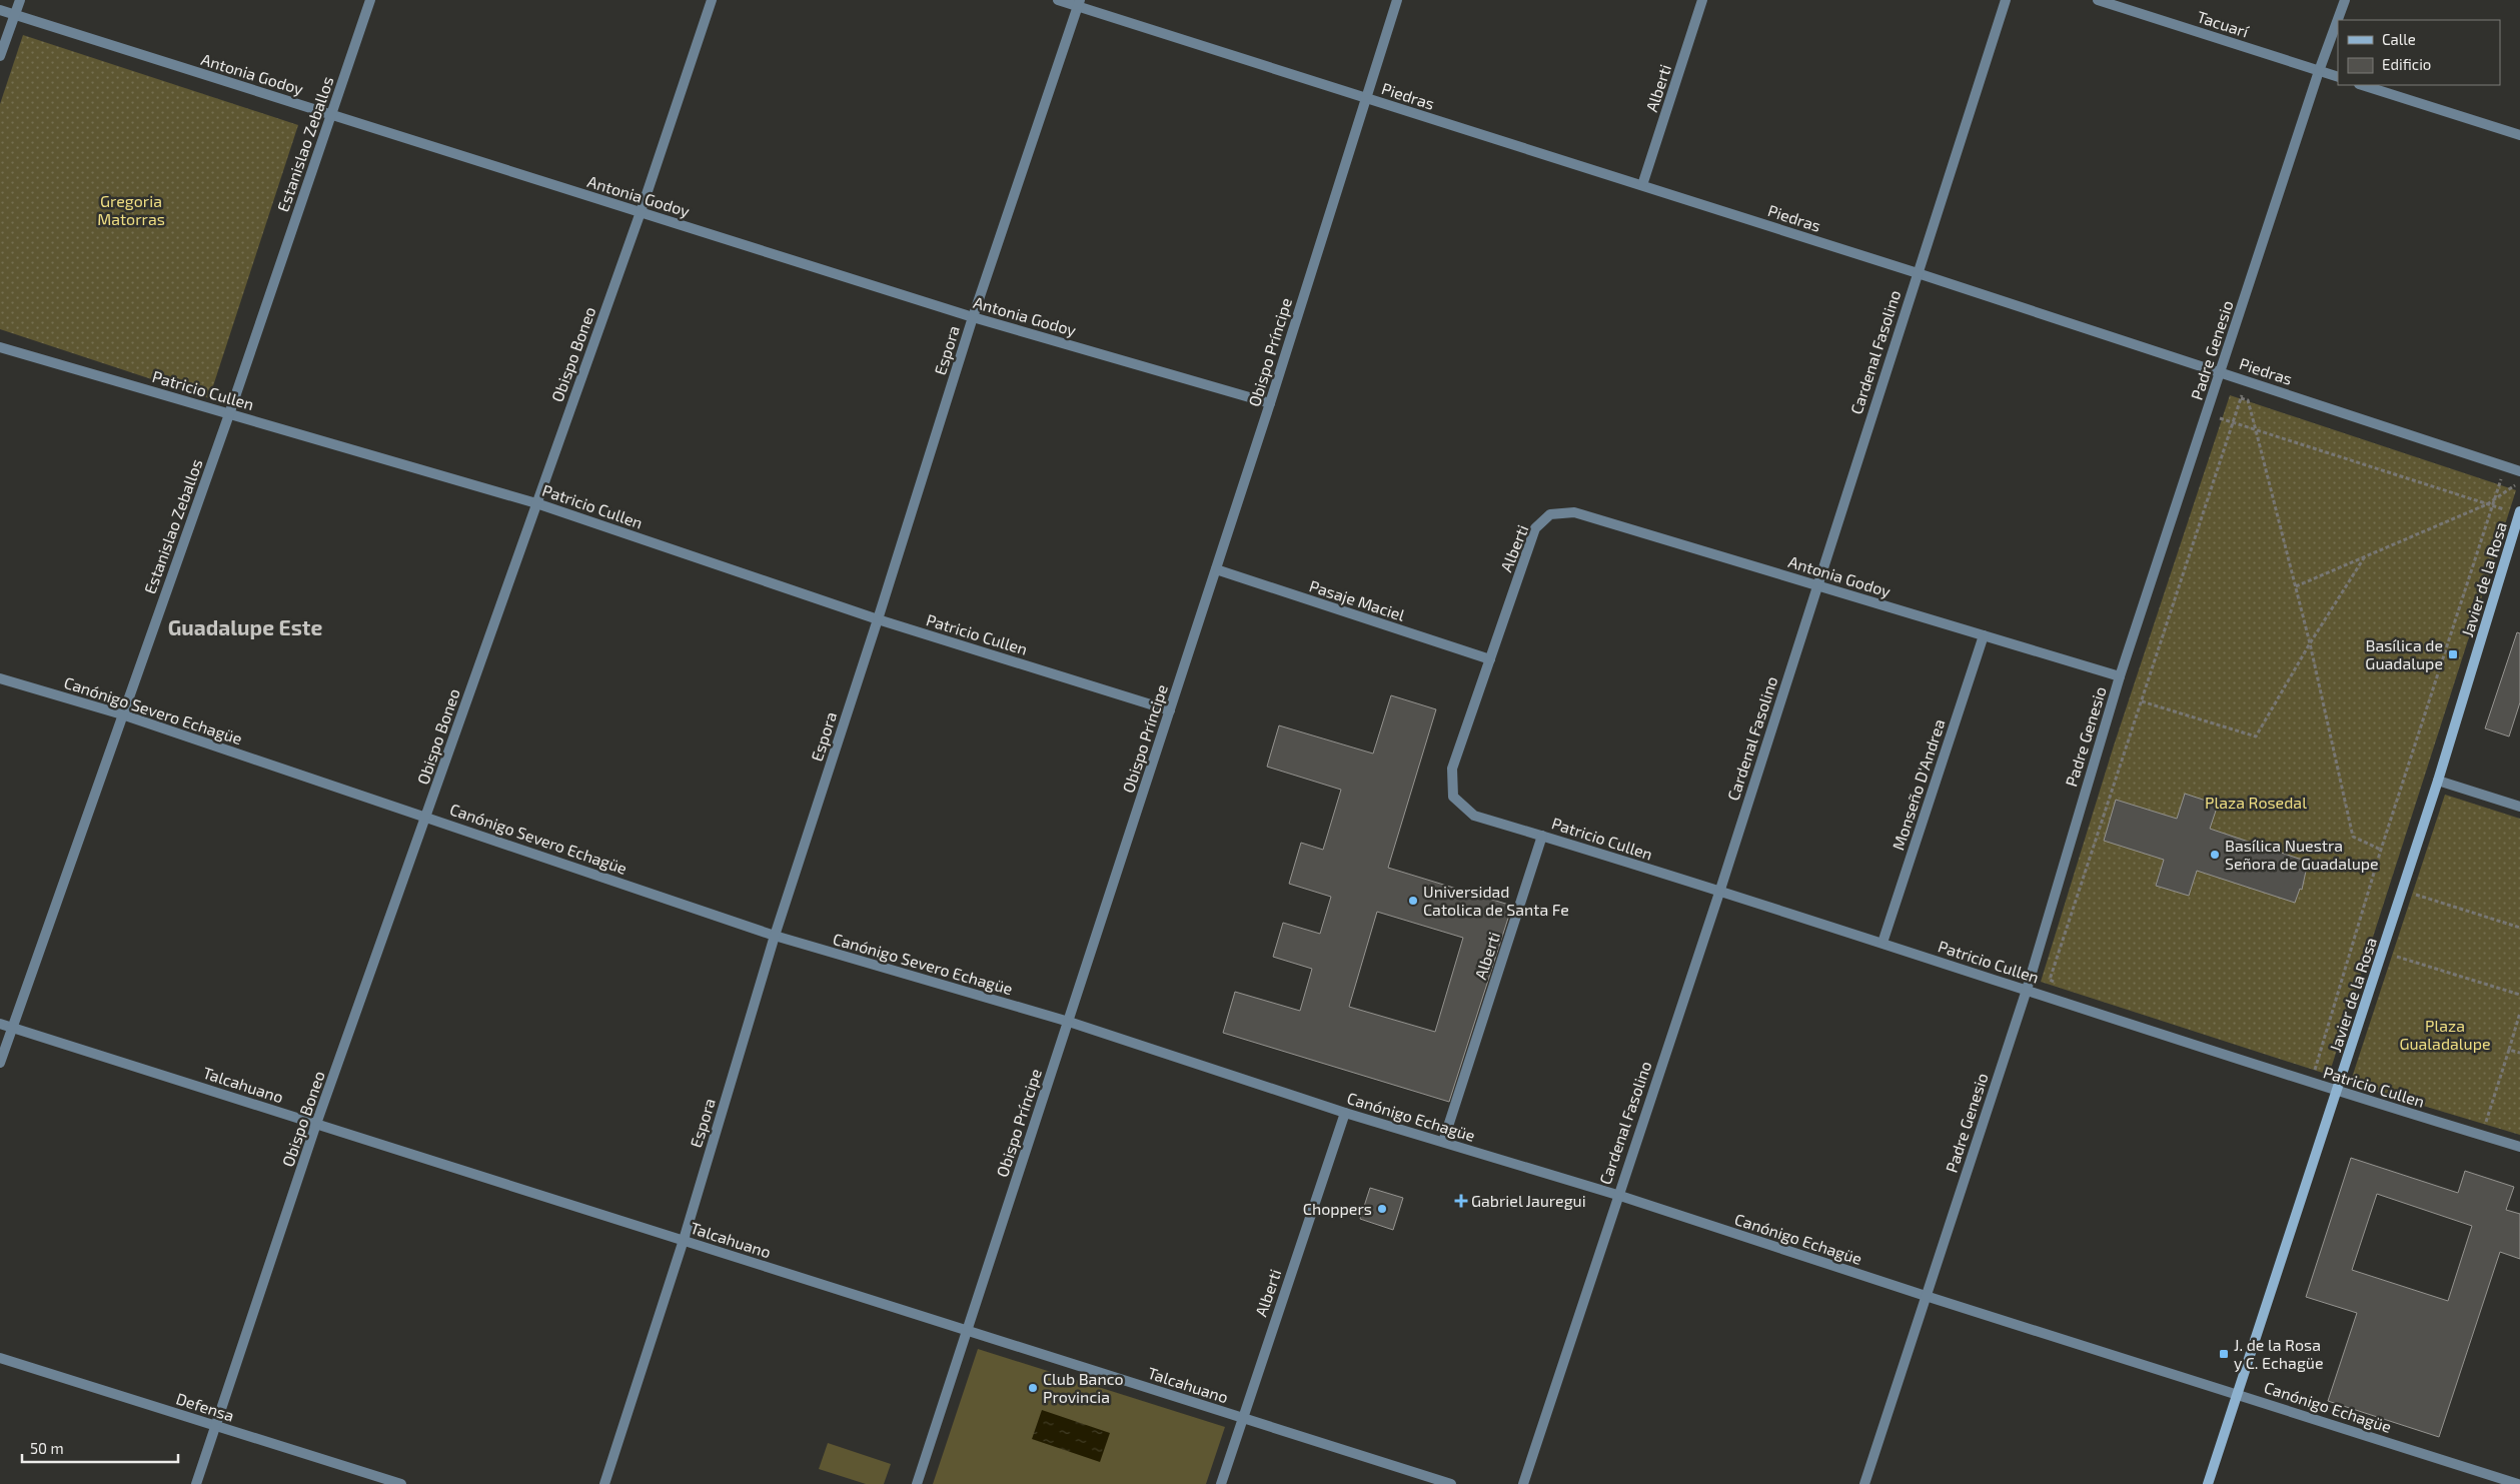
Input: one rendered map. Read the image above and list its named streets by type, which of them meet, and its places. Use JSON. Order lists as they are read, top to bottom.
{
  "streets": {
    "street": [
      "Tacuarí",
      "Antonia Godoy",
      "Alberti",
      "Piedras",
      "Estanislao Zeballos",
      "Espora",
      "Padre Genesio",
      "Obispo Príncipe",
      "Cardenal Fasolino",
      "Obispo Boneo",
      "Patricio Cullen",
      "Javier de la Rosa",
      "Pasaje Maciel",
      "Canónigo Severo Echagüe",
      "Monseño D'Andrea",
      "Talcahuano",
      "Canónigo Echagüe",
      "Defensa"
    ]
  },
  "crossings": [
    ["Tacuarí", "Padre Genesio"],
    ["Antonia Godoy", "Alberti"],
    ["Antonia Godoy", "Estanislao Zeballos"],
    ["Antonia Godoy", "Espora"],
    ["Antonia Godoy", "Padre Genesio"],
    ["Antonia Godoy", "Obispo Príncipe"],
    ["Antonia Godoy", "Cardenal Fasolino"],
    ["Antonia Godoy", "Obispo Boneo"],
    ["Antonia Godoy", "Monseño D'Andrea"],
    ["Alberti", "Piedras"],
    ["Alberti", "Patricio Cullen"],
    ["Alberti", "Pasaje Maciel"],
    ["Alberti", "Talcahuano"],
    ["Alberti", "Canónigo Echagüe"],
    ["Piedras", "Espora"],
    ["Piedras", "Padre Genesio"],
    ["Piedras", "Obispo Príncipe"],
    ["Piedras", "Cardenal Fasolino"],
    ["Estanislao Zeballos", "Patricio Cullen"],
    ["Estanislao Zeballos", "Canónigo Severo Echagüe"],
    ["Estanislao Zeballos", "Talcahuano"],
    ["Espora", "Patricio Cullen"],
    ["Espora", "Canónigo Severo Echagüe"],
    ["Espora", "Talcahuano"],
    ["Padre Genesio", "Patricio Cullen"],
    ["Padre Genesio", "Canónigo Echagüe"],
    ["Obispo Príncipe", "Patricio Cullen"],
    ["Obispo Príncipe", "Pasaje Maciel"],
    ["Obispo Príncipe", "Canónigo Severo Echagüe"],
    ["Obispo Príncipe", "Talcahuano"],
    ["Obispo Príncipe", "Canónigo Echagüe"],
    ["Cardenal Fasolino", "Patricio Cullen"],
    ["Cardenal Fasolino", "Canónigo Echagüe"],
    ["Obispo Boneo", "Patricio Cullen"],
    ["Obispo Boneo", "Canónigo Severo Echagüe"],
    ["Obispo Boneo", "Talcahuano"],
    ["Obispo Boneo", "Defensa"],
    ["Patricio Cullen", "Javier de la Rosa"],
    ["Patricio Cullen", "Monseño D'Andrea"],
    ["Javier de la Rosa", "Canónigo Echagüe"],
    ["Canónigo Severo Echagüe", "Canónigo Echagüe"]
  ],
  "districts": ["Guadalupe Este"],
  "parks": ["Gregoria Matorras", "Plaza Rosedal", "Plaza Gualadalupe"],
  "places": {
    "transit": ["Basílica de Guadalupe", "J. de la Rosa y C. Echagüe"],
    "other": [
      "Basílica Nuestra Señora de Guadalupe",
      "Universidad Catolica de Santa Fe",
      "Choppers",
      "Club Banco Provincia"
    ],
    "health": ["Gabriel Jauregui"]
  },
  "legend": ["Calle", "Edificio"],
  "scale_bar": "50 m"
}
